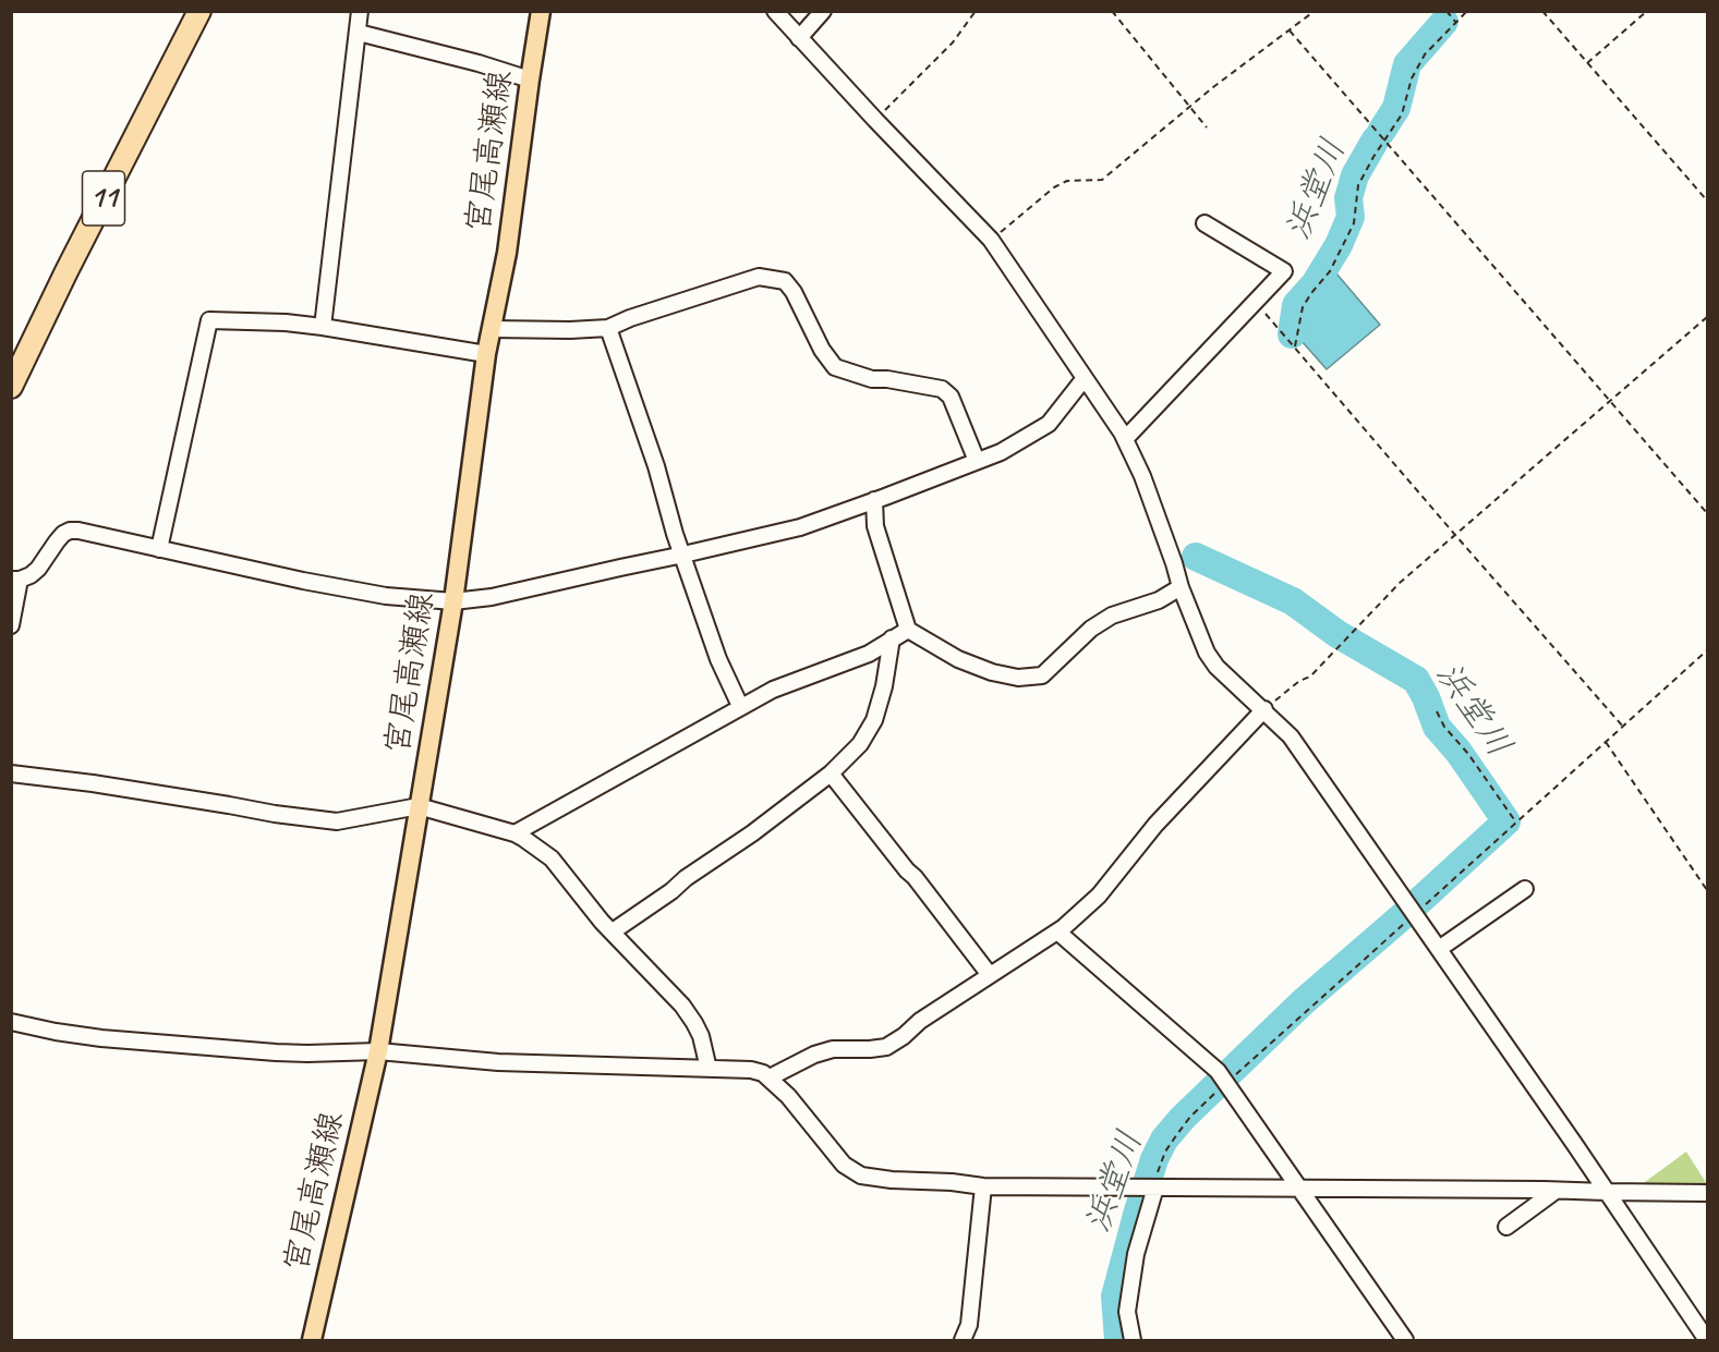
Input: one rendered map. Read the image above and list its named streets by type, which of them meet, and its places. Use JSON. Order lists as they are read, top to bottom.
{
  "streets": {
    "highway": ["11"],
    "main road": ["宮尾高瀬線"]
  },
  "water": ["浜堂川"]
}
